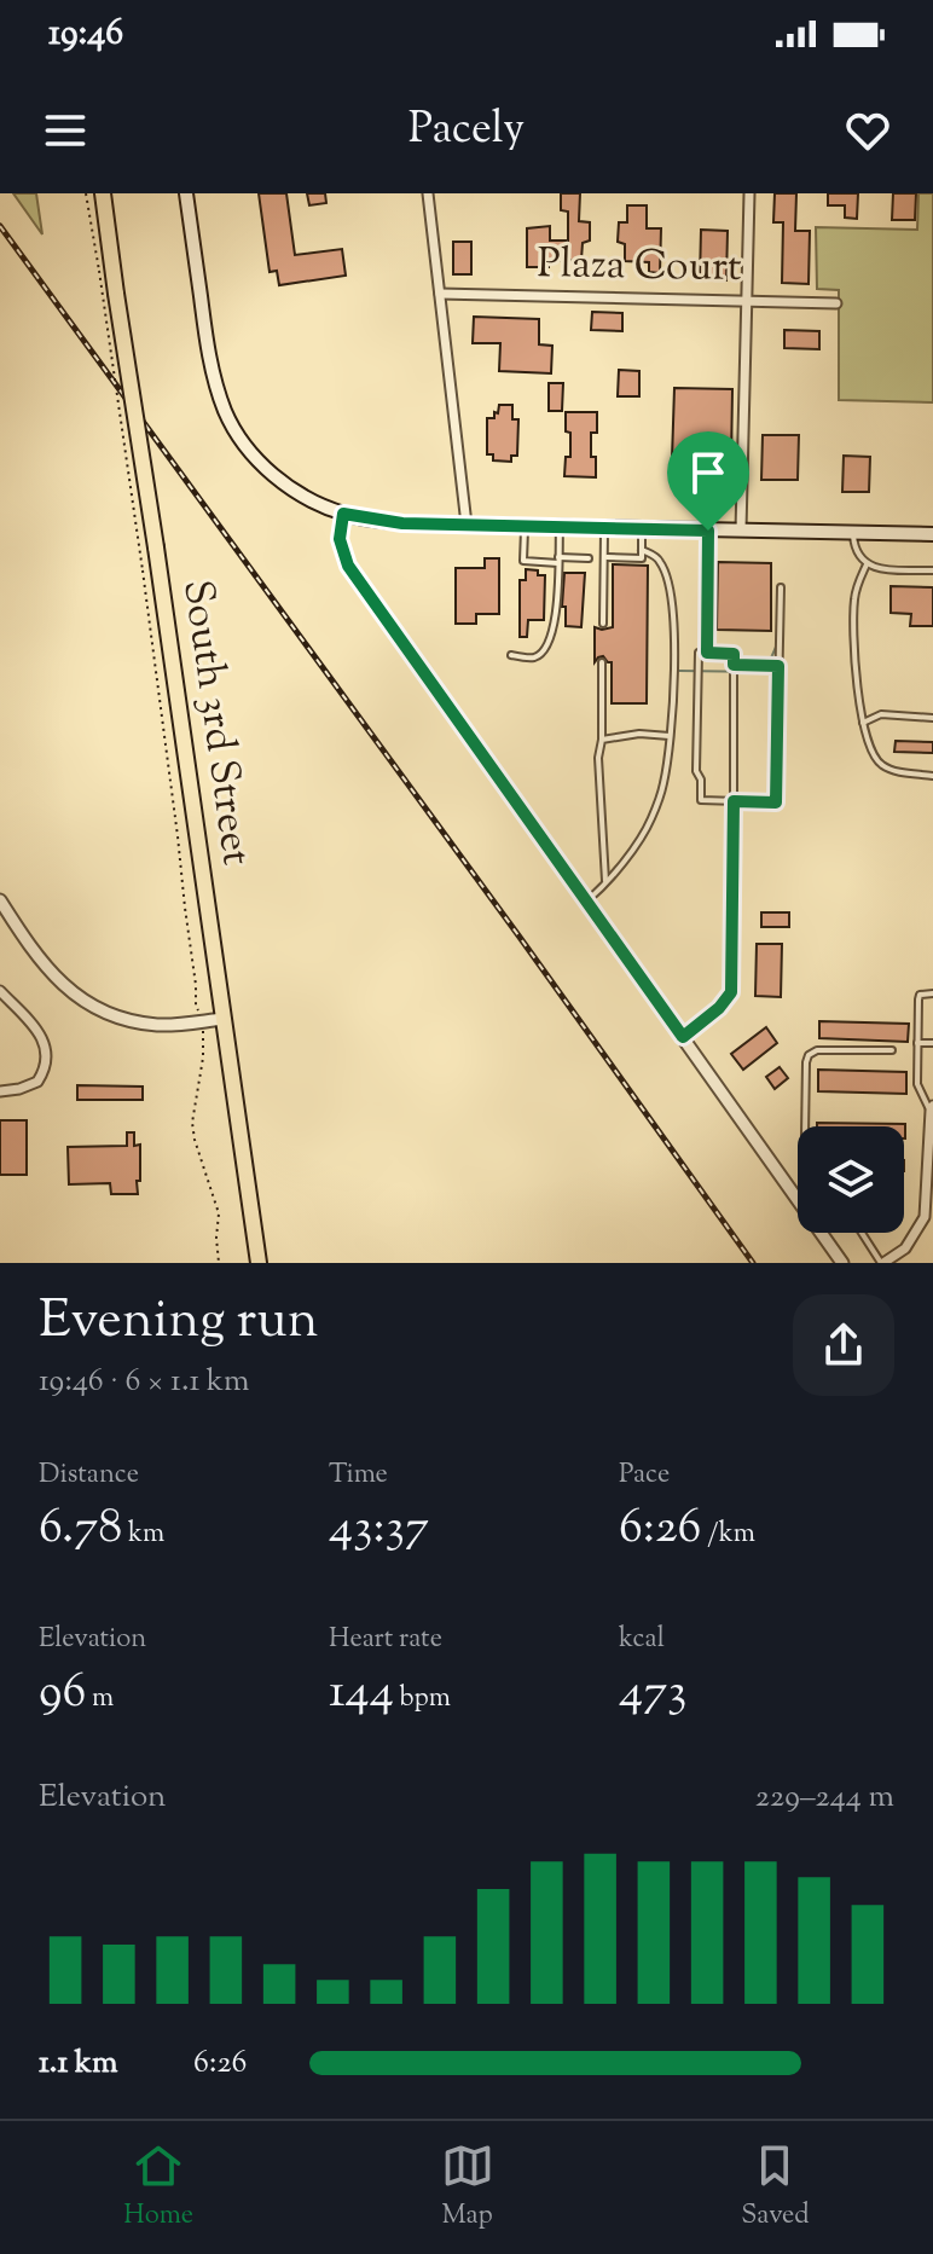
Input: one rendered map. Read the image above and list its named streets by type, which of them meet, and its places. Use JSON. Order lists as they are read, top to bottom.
{
  "streets": {
    "highway": ["South 3rd Street"],
    "street": ["Plaza Court"]
  },
  "page": {
    "status": "19:46",
    "header": "Pacely",
    "heading": ["Evening run", "19:46 · 6 × 1.1 km"],
    "stats": [
      ["Distance", "6.78 km"],
      ["Time", "43:37"],
      ["Pace", "6:26 /km"],
      ["Elevation", "96 m"],
      ["Heart rate", "144 bpm"],
      ["kcal", "473"]
    ],
    "chart": ["Elevation", "229–244 m"],
    "list": [
      {
        "name": "1.1 km",
        "note": "6:26"
      }
    ],
    "tabs": ["Home", "Map", "Saved"]
  }
}
